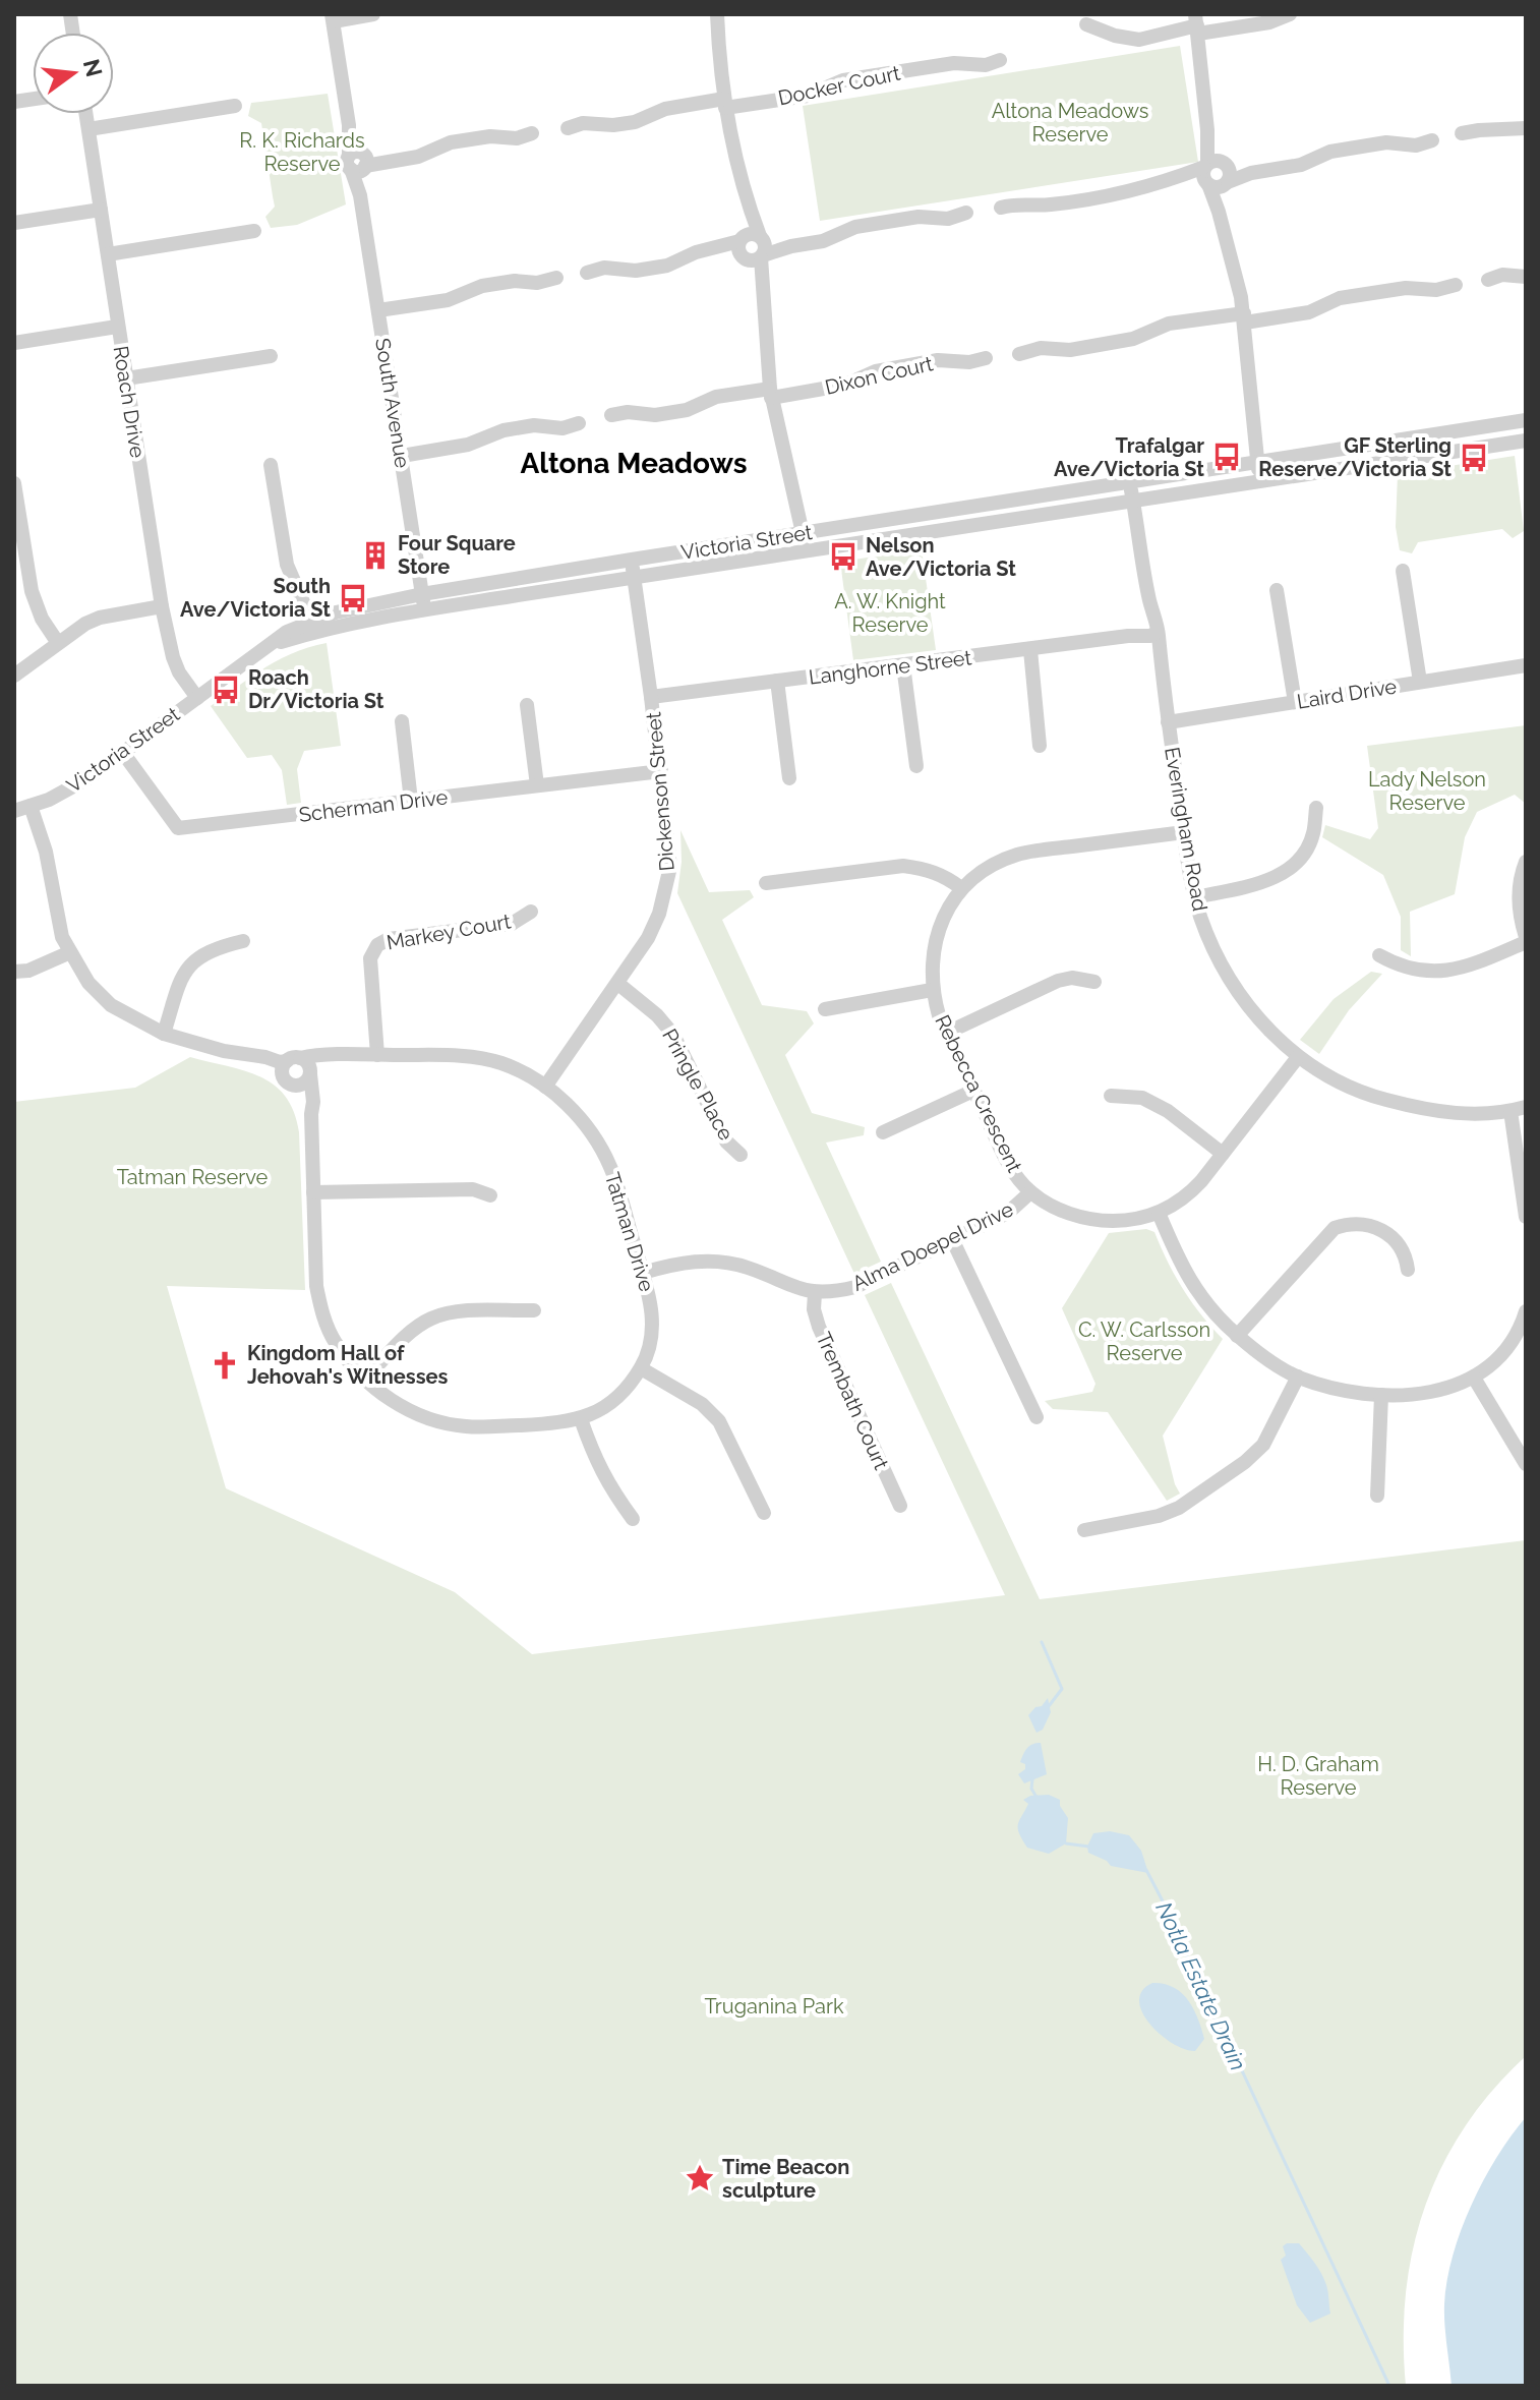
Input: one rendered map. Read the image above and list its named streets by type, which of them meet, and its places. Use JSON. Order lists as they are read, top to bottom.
{
  "streets": {
    "street": [
      "Docker Court",
      "Dixon Court",
      "Roach Drive",
      "South Avenue",
      "Victoria Street",
      "Langhorne Street",
      "Laird Drive",
      "Dickenson Street",
      "Scherman Drive",
      "Everingham Road",
      "Markey Court",
      "Pringle Place",
      "Rebecca Crescent",
      "Tatman Drive",
      "Alma Doepel Drive",
      "Trembath Court"
    ]
  },
  "crossings": [
    ["Roach Drive", "Victoria Street"],
    ["South Avenue", "Victoria Street"],
    ["Victoria Street", "Dickenson Street"],
    ["Victoria Street", "Scherman Drive"],
    ["Victoria Street", "Everingham Road"],
    ["Langhorne Street", "Dickenson Street"],
    ["Langhorne Street", "Everingham Road"],
    ["Laird Drive", "Everingham Road"],
    ["Dickenson Street", "Scherman Drive"],
    ["Dickenson Street", "Pringle Place"],
    ["Dickenson Street", "Tatman Drive"],
    ["Everingham Road", "Rebecca Crescent"],
    ["Markey Court", "Tatman Drive"],
    ["Rebecca Crescent", "Alma Doepel Drive"],
    ["Tatman Drive", "Alma Doepel Drive"],
    ["Alma Doepel Drive", "Trembath Court"]
  ],
  "districts": ["Altona Meadows"],
  "water": ["Notla Estate Drain"],
  "parks": [
    "Altona Meadows Reserve",
    "R. K. Richards Reserve",
    "A. W. Knight Reserve",
    "Lady Nelson Reserve",
    "Tatman Reserve",
    "C. W. Carlsson Reserve",
    "H. D. Graham Reserve",
    "Truganina Park"
  ],
  "places": {
    "bus stop": [
      "Trafalgar Ave/Victoria St",
      "GF Sterling Reserve/Victoria St",
      "Nelson Ave/Victoria St",
      "South Ave/Victoria St",
      "Roach Dr/Victoria St"
    ],
    "building": ["Four Square Store"],
    "church": ["Kingdom Hall of Jehovah's Witnesses"],
    "place": ["Time Beacon sculpture"]
  },
  "north": "right"
}
